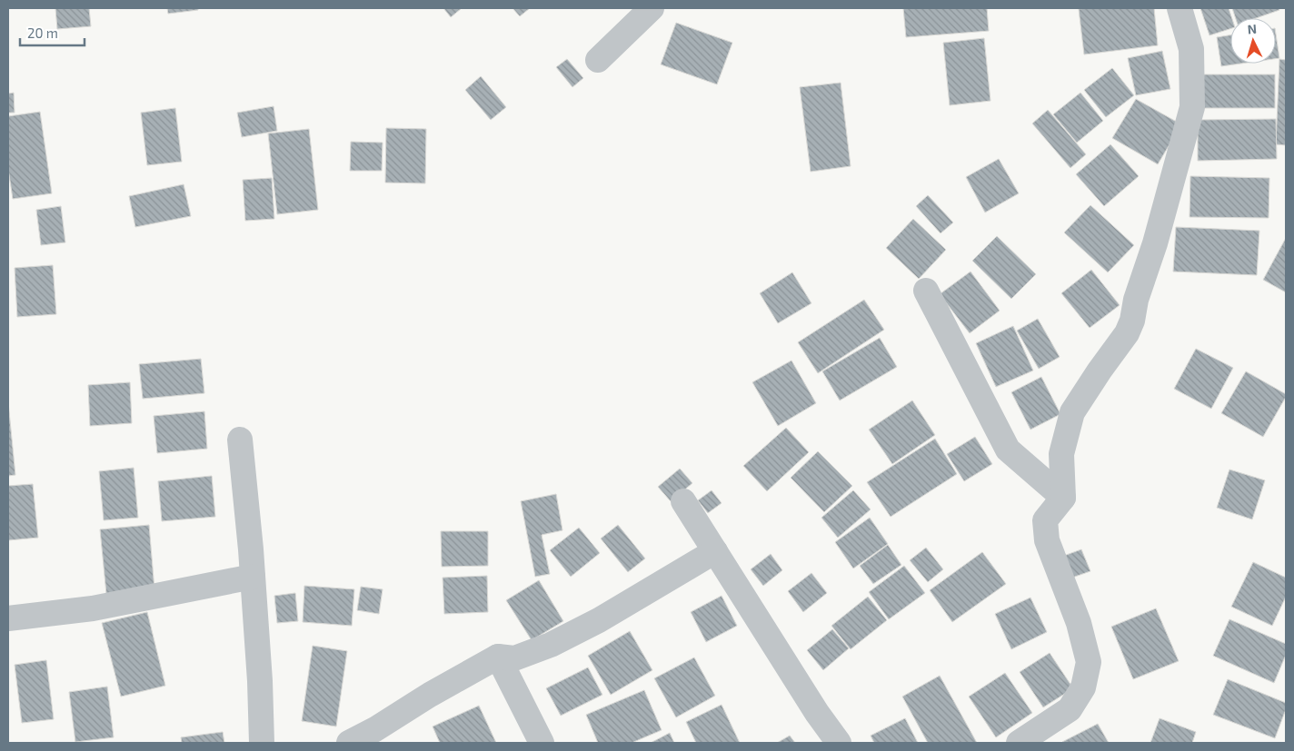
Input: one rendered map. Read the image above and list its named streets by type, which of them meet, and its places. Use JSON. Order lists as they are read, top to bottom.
{
  "scale_bar": "20 m",
  "north": "top"
}
